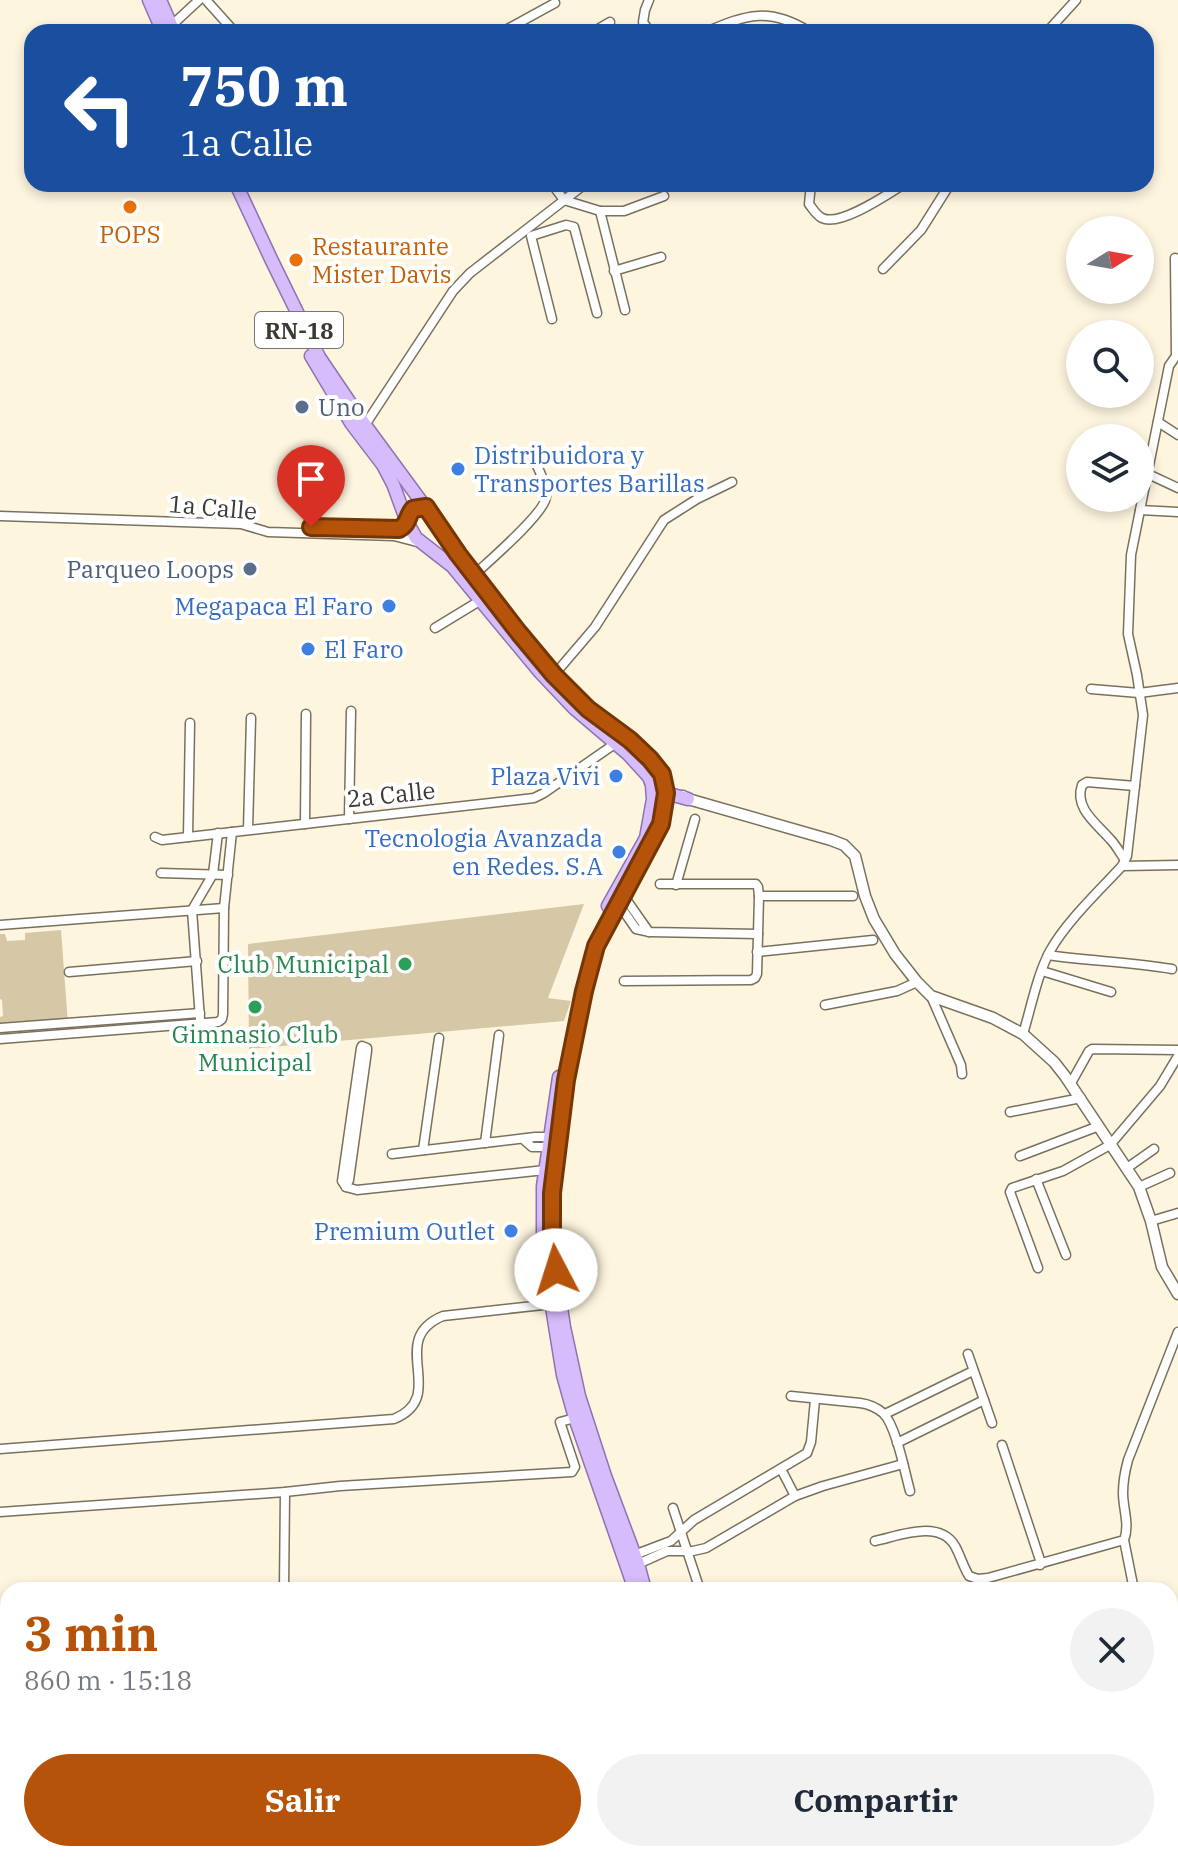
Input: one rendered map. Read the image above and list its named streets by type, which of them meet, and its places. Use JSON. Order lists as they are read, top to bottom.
{
  "streets": {
    "main road": ["RN-18"],
    "street": ["1a Calle", "2a Calle"]
  },
  "crossings": [
    ["RN-18", "1a Calle"],
    ["RN-18", "2a Calle"]
  ],
  "places": [
    "POPS",
    "Restaurante Mister Davis",
    "Uno",
    "Distribuidora y Transportes Barillas",
    "Parqueo Loops",
    "Megapaca El Faro",
    "El Faro",
    "Plaza Vivi",
    "Tecnologia Avanzada en Redes. S.A",
    "Club Municipal",
    "Gimnasio Club Municipal",
    "Premium Outlet"
  ],
  "north": "right",
  "page": {
    "turn": ["750 m", "1a Calle"],
    "heading": ["3 min", "860 m · 15:18"],
    "buttons": ["Salir", "Compartir"]
  }
}
